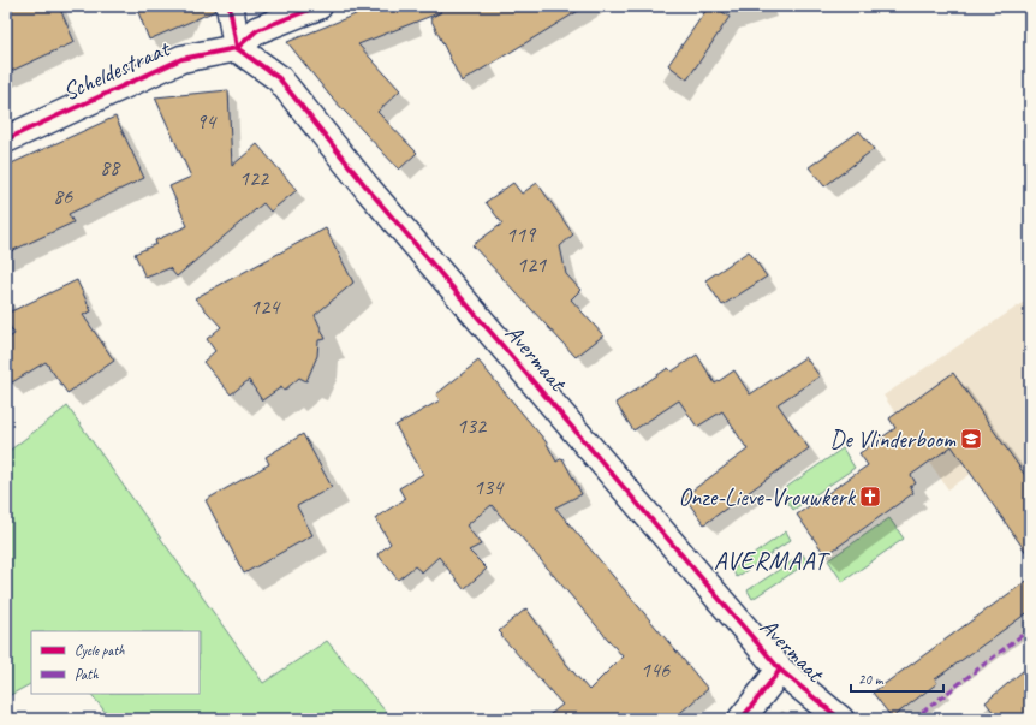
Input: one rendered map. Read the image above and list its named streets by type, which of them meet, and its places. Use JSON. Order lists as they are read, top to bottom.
{
  "streets": {
    "street": ["Scheldestraat", "Avermaat"]
  },
  "crossings": [
    ["Scheldestraat", "Avermaat"]
  ],
  "districts": ["AVERMAAT"],
  "places": {
    "school or university": ["De Vlinderboom"],
    "church": ["Onze-Lieve-Vrouwkerk"]
  },
  "house_numbers": [
    "94",
    "88",
    "122",
    "86",
    "119",
    "121",
    "124",
    "132",
    "134",
    "146"
  ],
  "legend": ["Cycle path", "Path"],
  "scale_bar": "20 m"
}
